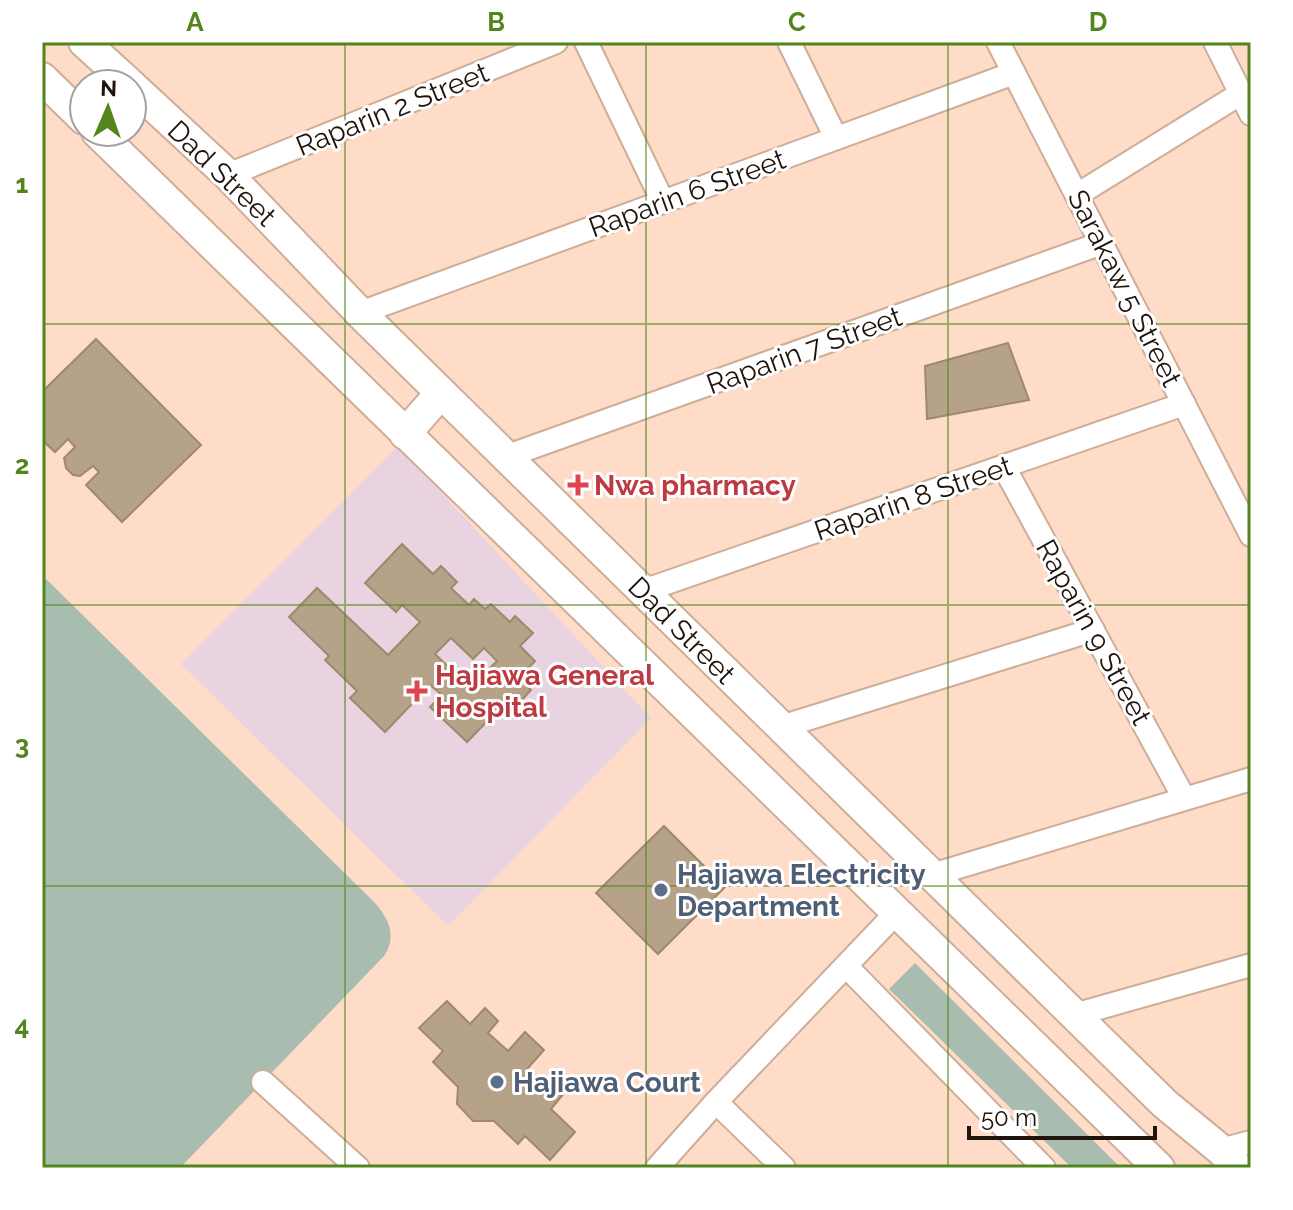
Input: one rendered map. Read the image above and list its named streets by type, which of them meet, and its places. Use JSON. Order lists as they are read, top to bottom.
{
  "streets": {
    "street": [
      "Raparin 2 Street",
      "Dad Street",
      "Raparin 6 Street",
      "Sarakaw 5 Street",
      "Raparin 7 Street",
      "Raparin 8 Street",
      "Raparin 9 Street"
    ]
  },
  "crossings": [
    ["Raparin 2 Street", "Dad Street"],
    ["Dad Street", "Raparin 6 Street"],
    ["Dad Street", "Raparin 7 Street"],
    ["Dad Street", "Raparin 8 Street"],
    ["Raparin 6 Street", "Sarakaw 5 Street"],
    ["Sarakaw 5 Street", "Raparin 7 Street"],
    ["Sarakaw 5 Street", "Raparin 8 Street"],
    ["Raparin 8 Street", "Raparin 9 Street"]
  ],
  "places": {
    "health": ["Nwa pharmacy", "Hajiawa General Hospital"],
    "other": ["Hajiawa Electricity Department", "Hajiawa Court"]
  },
  "scale_bar": "50 m",
  "north": "top",
  "grid": {
    "columns": [
      "A",
      "B",
      "C",
      "D"
    ],
    "rows": [
      "1",
      "2",
      "3",
      "4"
    ]
  }
}
